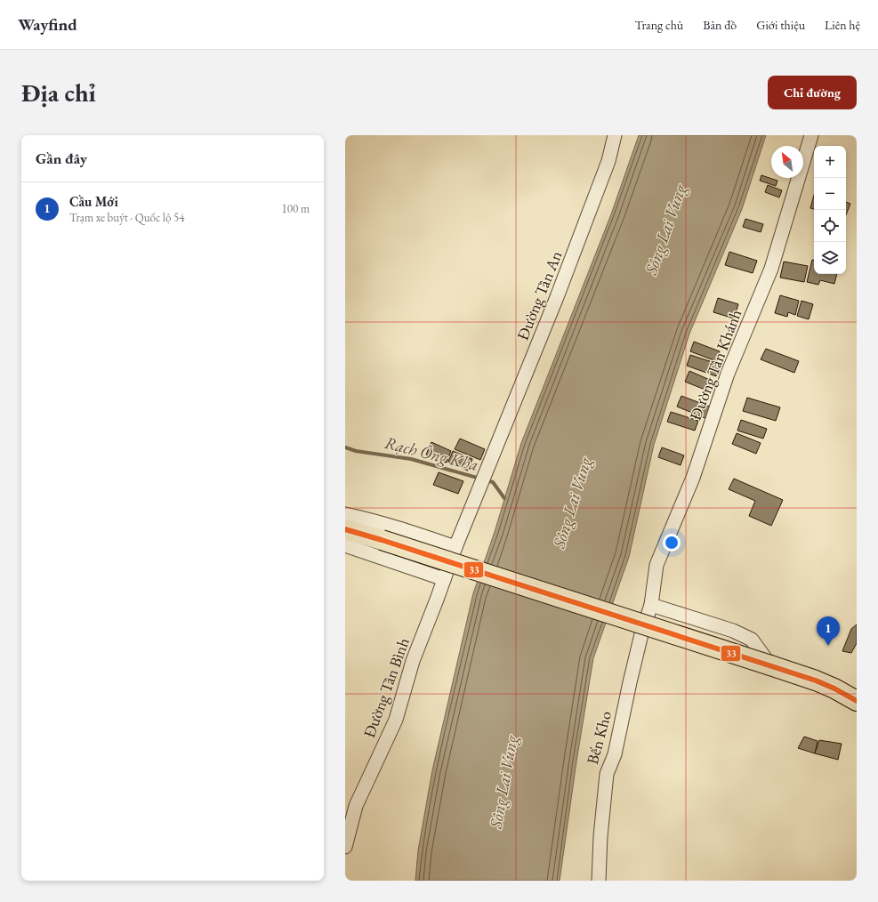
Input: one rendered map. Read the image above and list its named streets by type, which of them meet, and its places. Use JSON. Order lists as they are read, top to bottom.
{
  "streets": {
    "street": [
      "Đường Tân An",
      "Đường Tân Khánh",
      "Đường Tân Bình",
      "Bến Kho"
    ]
  },
  "crossings": [
    ["Đường Tân An", "Đường Tân Bình"],
    ["Đường Tân Khánh", "Bến Kho"]
  ],
  "water": ["Sông Lai Vung", "Rạch Ông Kha"],
  "lines": ["transit line 33"],
  "north": "top left",
  "page": {
    "header": "Wayfind",
    "nav": [
      "Trang chủ",
      "Bản đồ",
      "Giới thiệu",
      "Liên hệ"
    ],
    "buttons": "Chỉ đường",
    "title": "Địa chỉ",
    "heading": "Gần đây",
    "map_buttons": ["+", "−"],
    "list": [
      {
        "mark": "1",
        "name": "Cầu Mới",
        "note": "Trạm xe buýt · Quốc lộ 54",
        "value": "100 m"
      }
    ],
    "pins": "1"
  }
}
